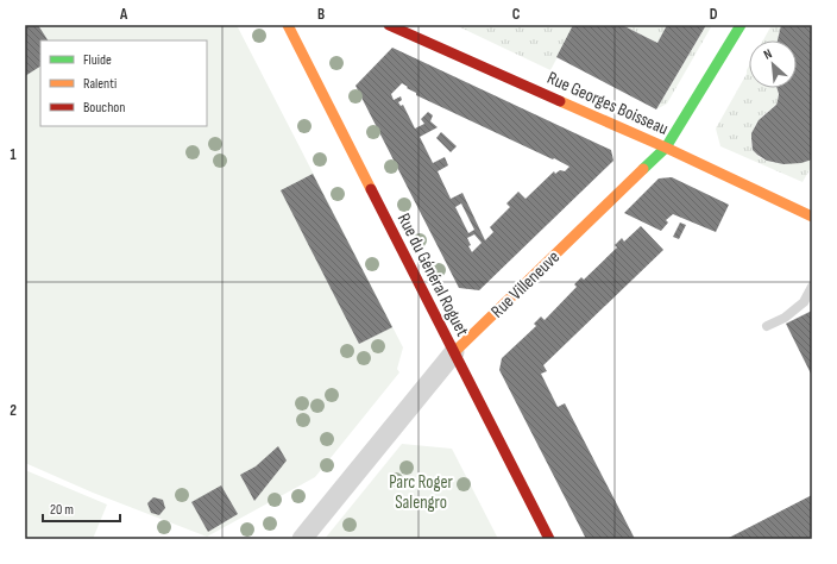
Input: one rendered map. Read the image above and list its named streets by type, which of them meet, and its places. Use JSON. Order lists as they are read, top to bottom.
{
  "streets": {
    "street": ["Rue Georges Boisseau", "Rue du Général Roguet", "Rue Villeneuve"]
  },
  "crossings": [
    ["Rue Georges Boisseau", "Rue Villeneuve"],
    ["Rue du Général Roguet", "Rue Villeneuve"]
  ],
  "parks": ["Parc Roger Salengro"],
  "legend": ["Fluide", "Ralenti", "Bouchon"],
  "scale_bar": "20 m",
  "north": "top left",
  "grid": {
    "columns": [
      "A",
      "B",
      "C",
      "D"
    ],
    "rows": ["1", "2"]
  }
}
